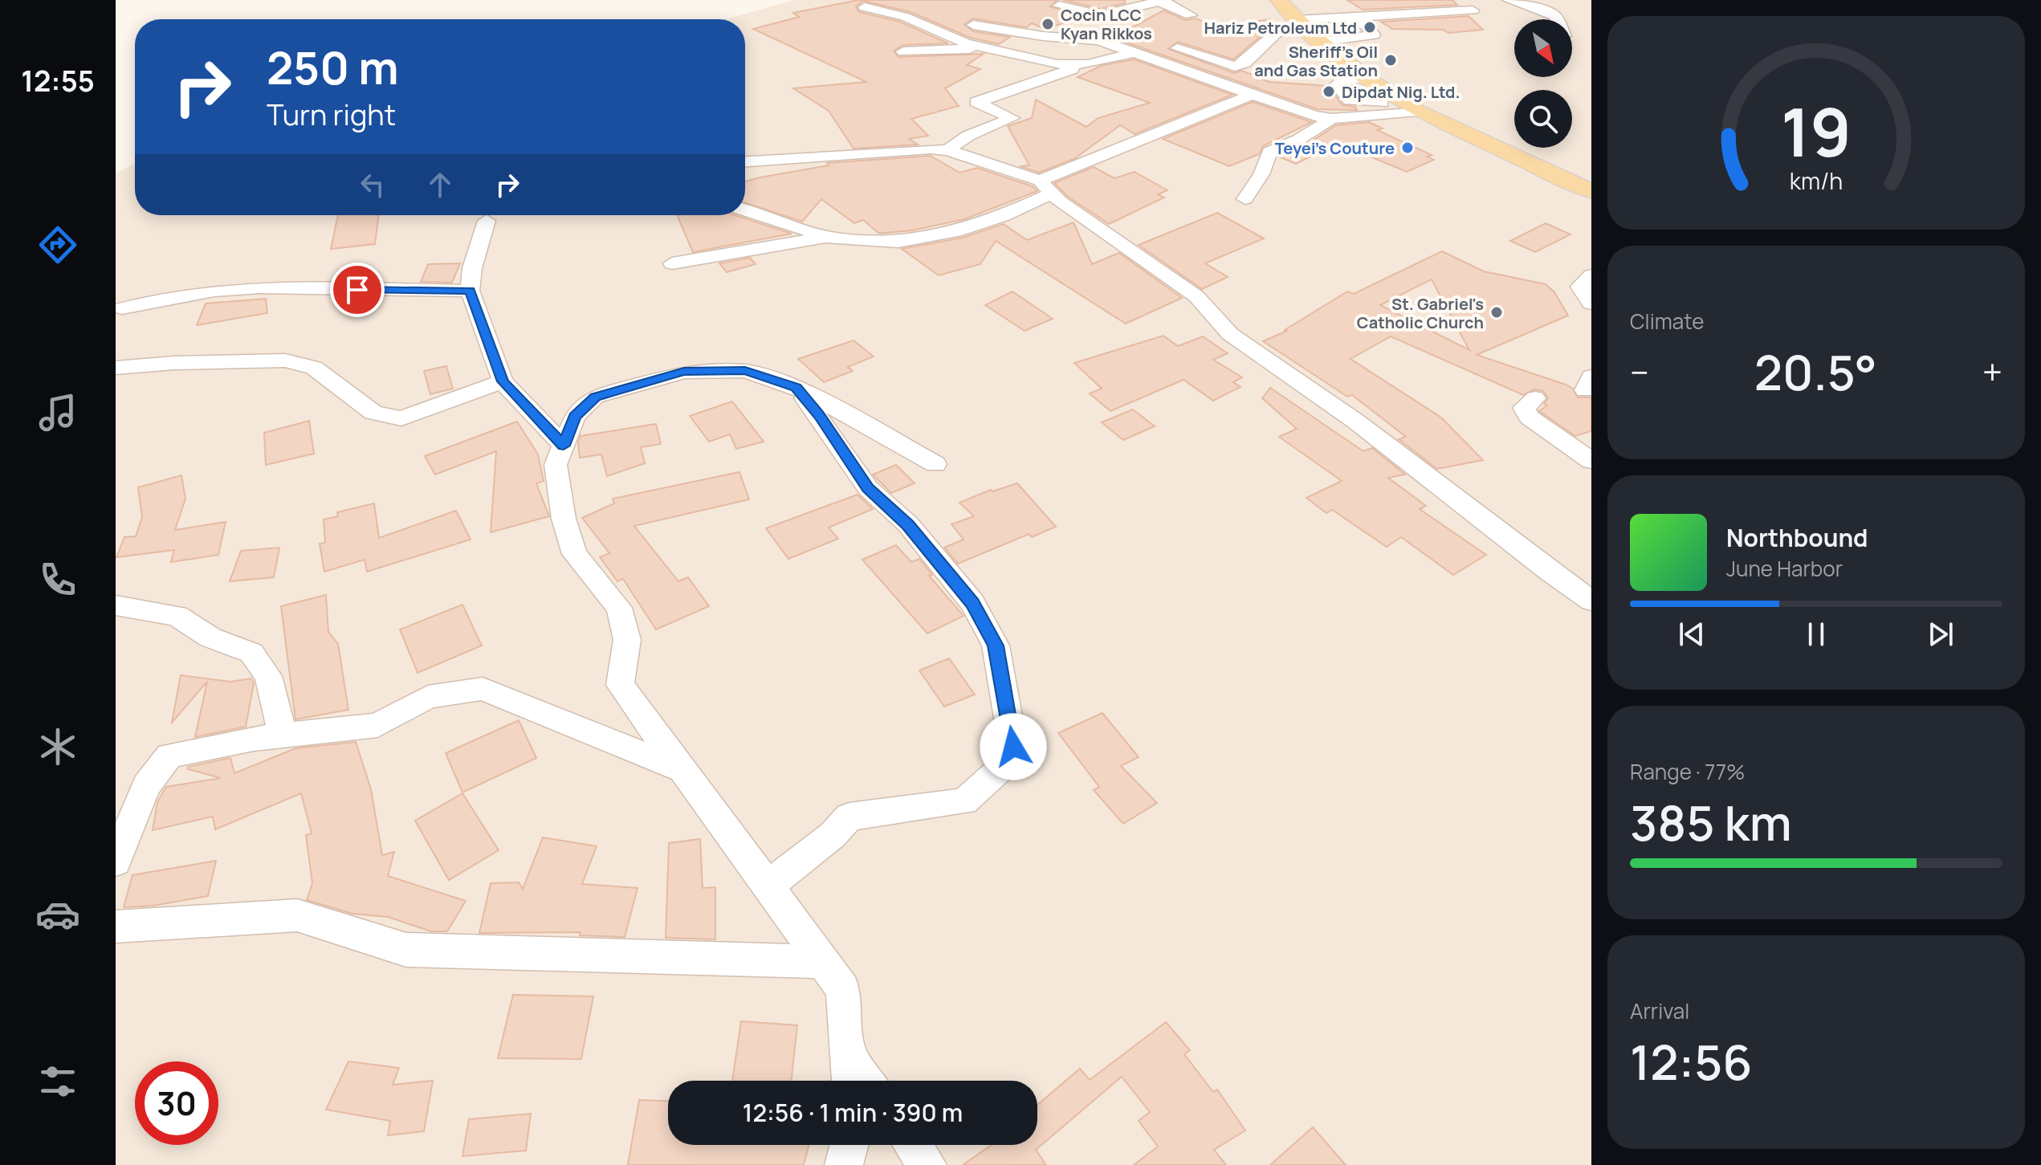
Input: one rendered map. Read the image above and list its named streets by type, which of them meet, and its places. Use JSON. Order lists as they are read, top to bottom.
{
  "places": [
    "Cocin LCC Kyan Rikkos",
    "Hariz Petroleum Ltd",
    "Sheriff's Oil and Gas Station",
    "Dipdat Nig. Ltd.",
    "Teyei's Couture",
    "St. Gabriel's Catholic Church"
  ],
  "north": "bottom right",
  "page": {
    "tabs": "12:55",
    "turn": ["250 m", "Turn right"],
    "tile": [
      "Climate",
      ["Range · 77%", "385 km"],
      ["Arrival", "12:56"]
    ],
    "heat": ["−", "20.5°", "+"],
    "song": ["Northbound", "June Harbor"],
    "limit": "30",
    "trip": "12:56 · 1 min · 390 m",
    "gauge": ["19", "km/h"]
  }
}
